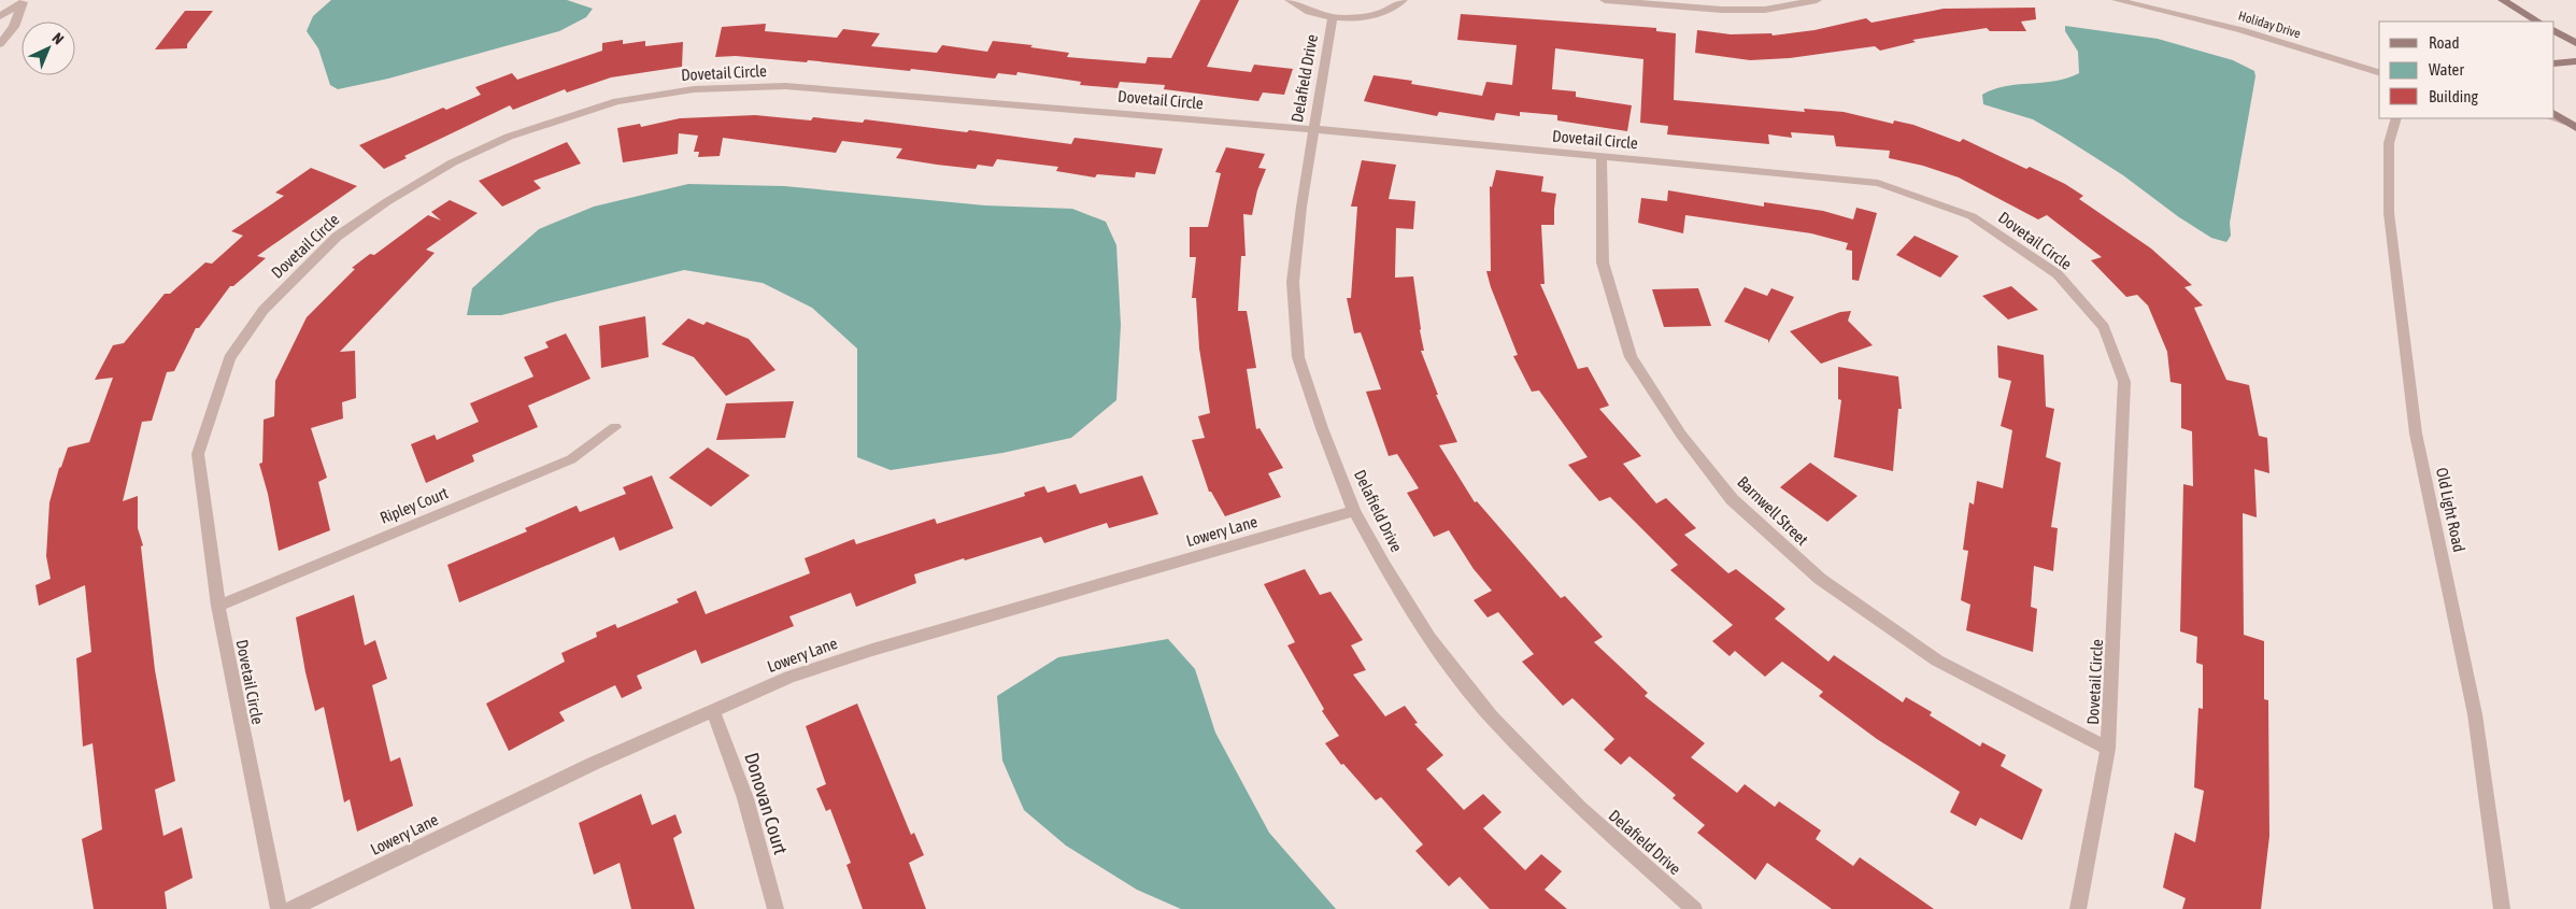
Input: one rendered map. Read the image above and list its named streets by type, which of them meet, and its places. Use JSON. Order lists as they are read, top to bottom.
{
  "streets": {
    "street": [
      "Holiday Drive",
      "Dovetail Circle",
      "Delafield Drive",
      "Ripley Court",
      "Old Light Road",
      "Barnwell Street",
      "Lowery Lane",
      "Donovan Court"
    ]
  },
  "crossings": [
    ["Dovetail Circle", "Delafield Drive"],
    ["Dovetail Circle", "Ripley Court"],
    ["Dovetail Circle", "Barnwell Street"],
    ["Delafield Drive", "Lowery Lane"],
    ["Lowery Lane", "Donovan Court"]
  ],
  "legend": ["Road", "Water", "Building"],
  "north": "top right"
}
